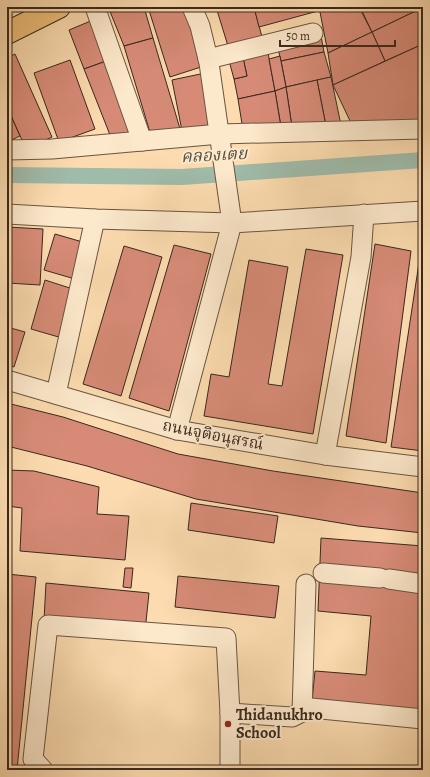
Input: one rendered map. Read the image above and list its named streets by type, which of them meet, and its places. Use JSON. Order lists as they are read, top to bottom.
{
  "streets": {
    "street": ["ถนนจุติอนุสรณ์"]
  },
  "water": ["คลองเตย"],
  "places": ["Thidanukhro School"],
  "scale_bar": "50 m"
}
